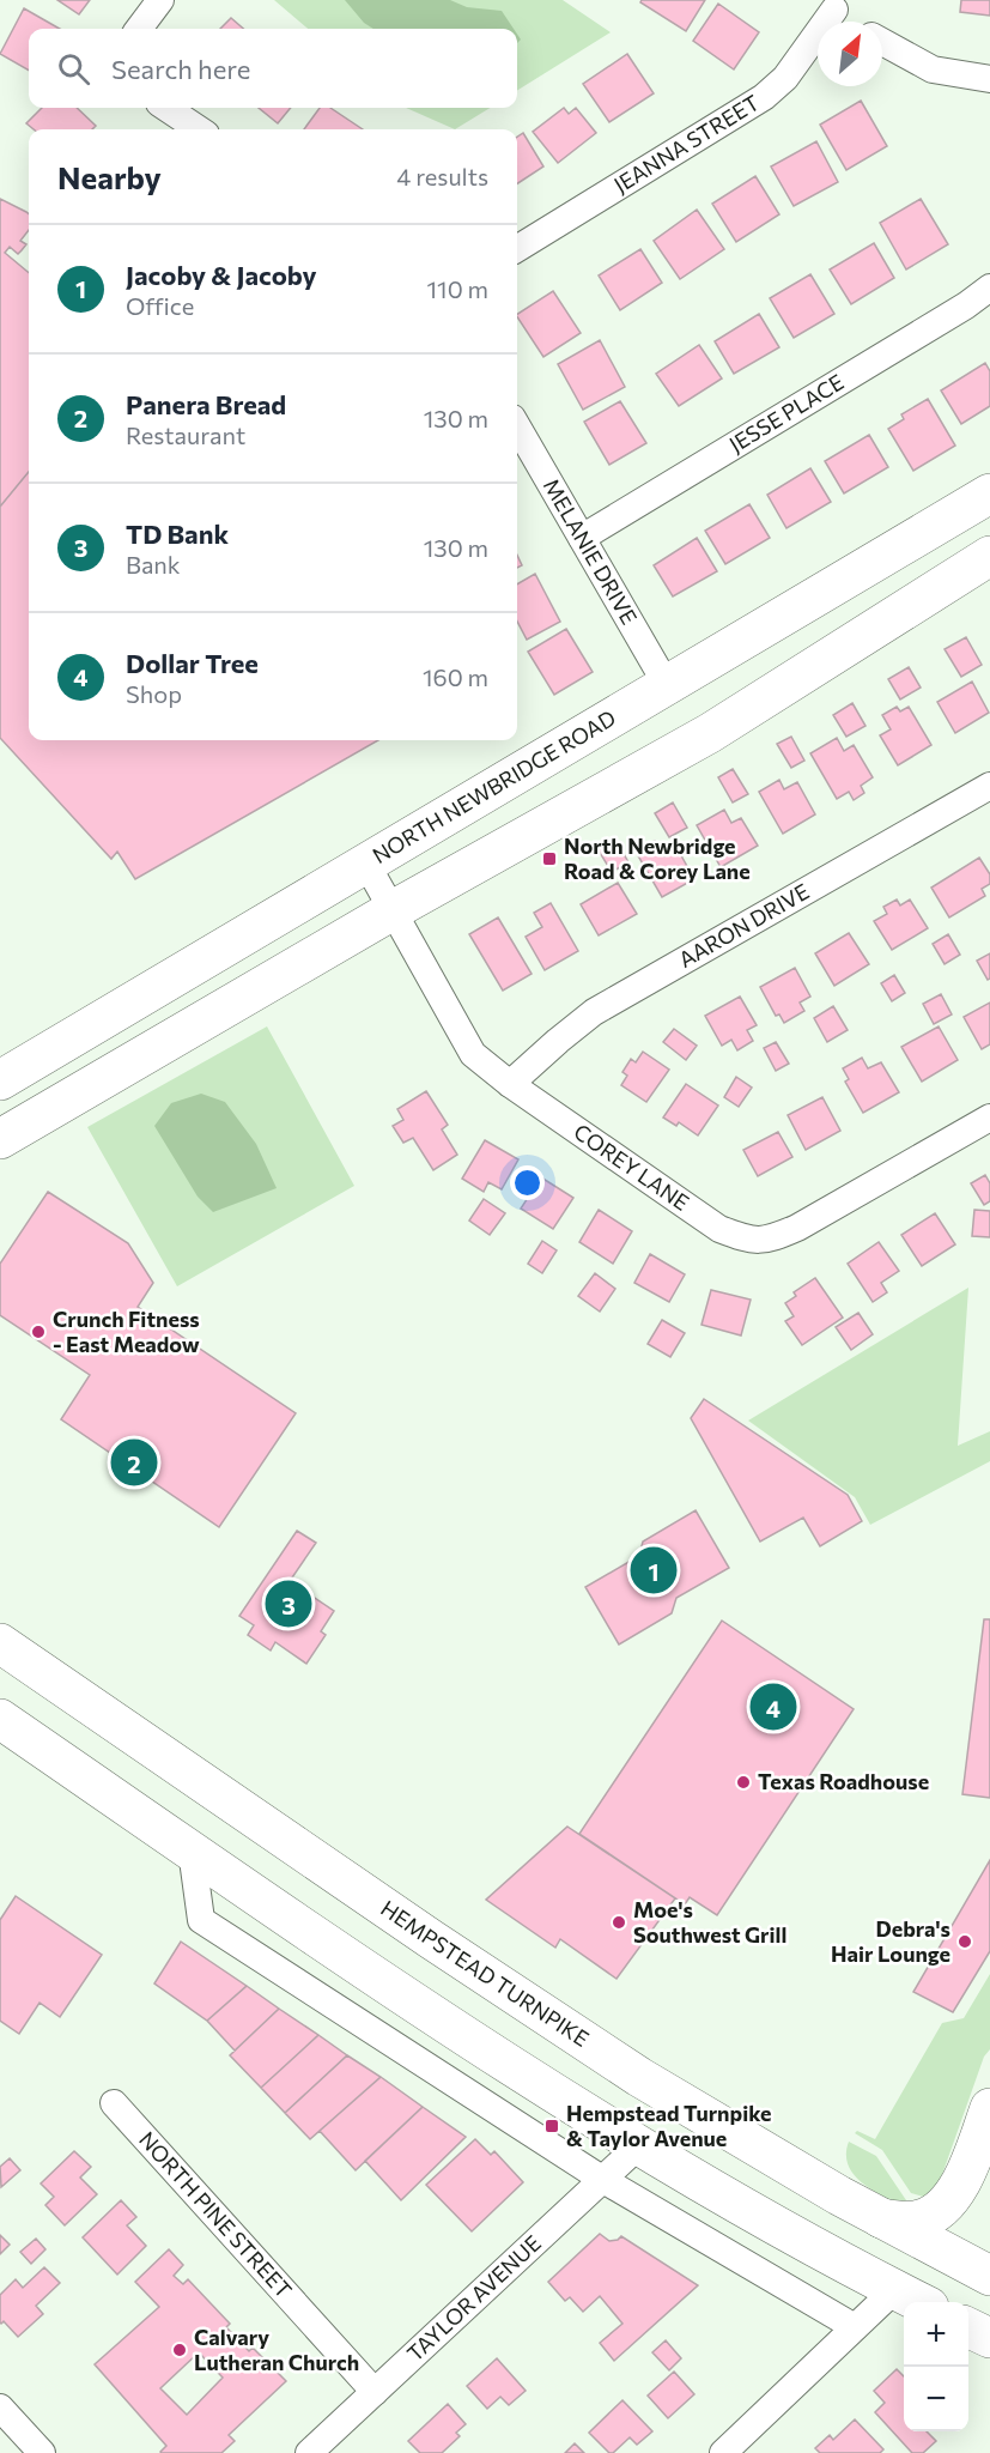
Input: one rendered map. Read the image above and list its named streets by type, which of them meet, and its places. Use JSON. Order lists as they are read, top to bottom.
{
  "streets": {
    "main road": ["NORTH NEWBRIDGE ROAD", "HEMPSTEAD TURNPIKE"],
    "street": [
      "JEANNA STREET",
      "JESSE PLACE",
      "MELANIE DRIVE",
      "AARON DRIVE",
      "COREY LANE",
      "NORTH PINE STREET",
      "TAYLOR AVENUE"
    ]
  },
  "crossings": [
    ["JESSE PLACE", "MELANIE DRIVE"],
    ["MELANIE DRIVE", "NORTH NEWBRIDGE ROAD"],
    ["NORTH NEWBRIDGE ROAD", "COREY LANE"],
    ["AARON DRIVE", "COREY LANE"],
    ["NORTH PINE STREET", "TAYLOR AVENUE"]
  ],
  "places": {
    "transit": ["North Newbridge Road & Corey Lane", "Hempstead Turnpike & Taylor Avenue"],
    "other": [
      "Crunch Fitness - East Meadow",
      "Texas Roadhouse",
      "Moe's Southwest Grill",
      "Debra's Hair Lounge",
      "Calvary Lutheran Church"
    ]
  },
  "north": "top right",
  "page": {
    "search": "Search here",
    "heading": ["Nearby", "4 results"],
    "list": [
      {
        "mark": "1",
        "name": "Jacoby & Jacoby",
        "note": "Office",
        "value": "110 m"
      },
      {
        "mark": "2",
        "name": "Panera Bread",
        "note": "Restaurant",
        "value": "130 m"
      },
      {
        "mark": "3",
        "name": "TD Bank",
        "note": "Bank",
        "value": "130 m"
      },
      {
        "mark": "4",
        "name": "Dollar Tree",
        "note": "Shop",
        "value": "160 m"
      }
    ],
    "pins": [
      "2",
      "1",
      "3",
      "4"
    ],
    "map_buttons": ["+", "−"]
  }
}
